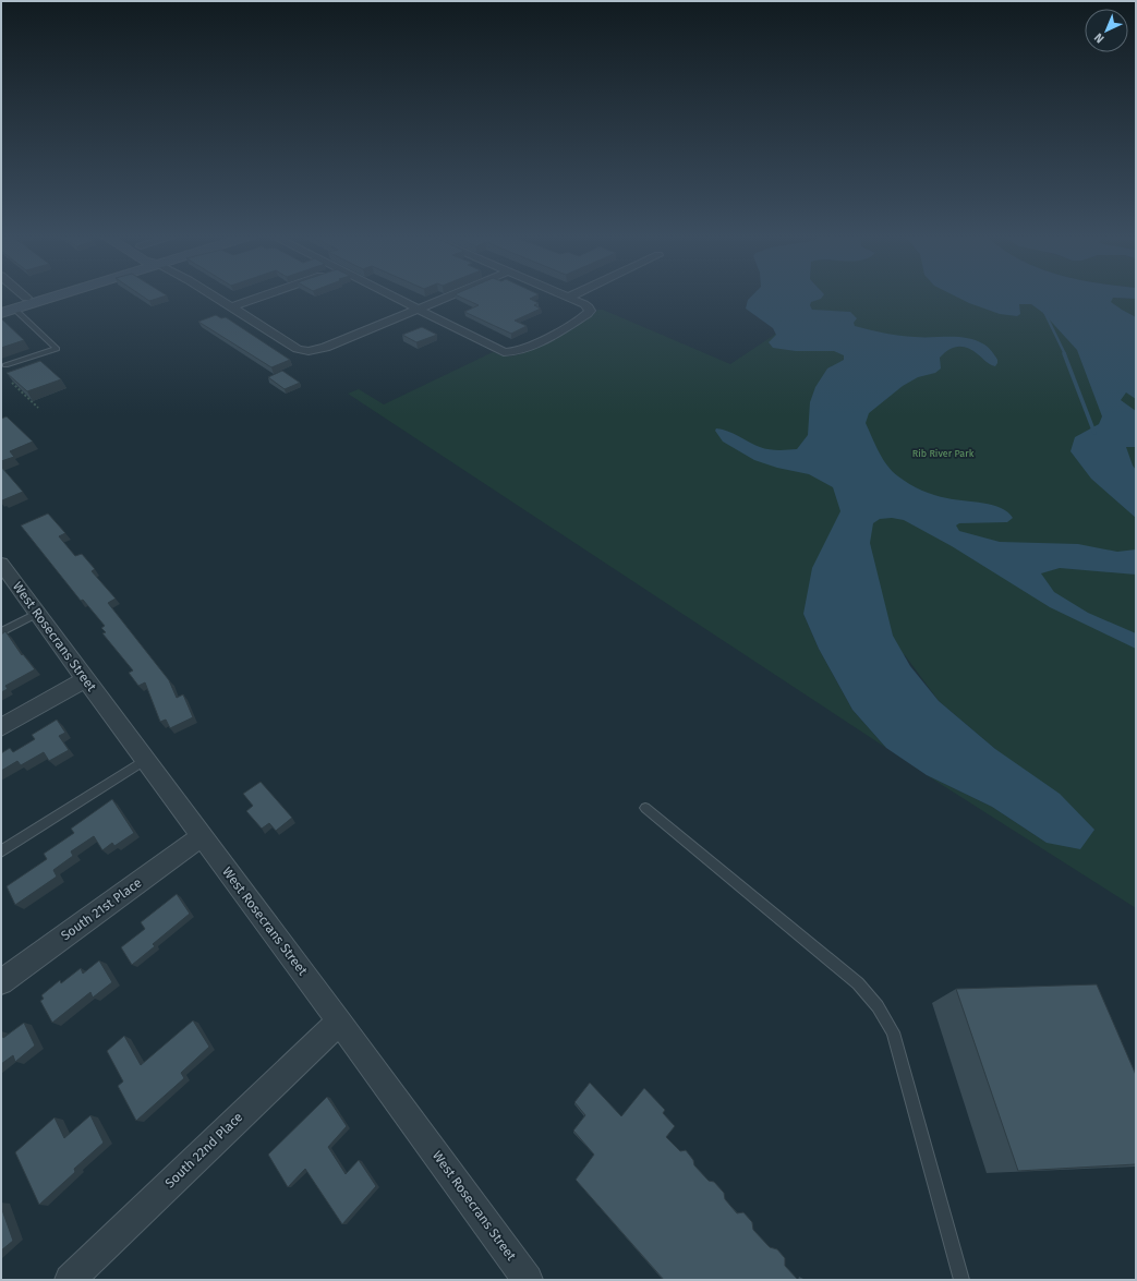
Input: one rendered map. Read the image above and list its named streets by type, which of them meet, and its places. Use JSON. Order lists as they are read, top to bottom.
{
  "streets": {
    "street": ["West Rosecrans Street", "South 21st Place", "South 22nd Place"]
  },
  "crossings": [
    ["West Rosecrans Street", "South 21st Place"],
    ["West Rosecrans Street", "South 22nd Place"]
  ],
  "parks": ["Rib River Park"],
  "north": "bottom left"
}
